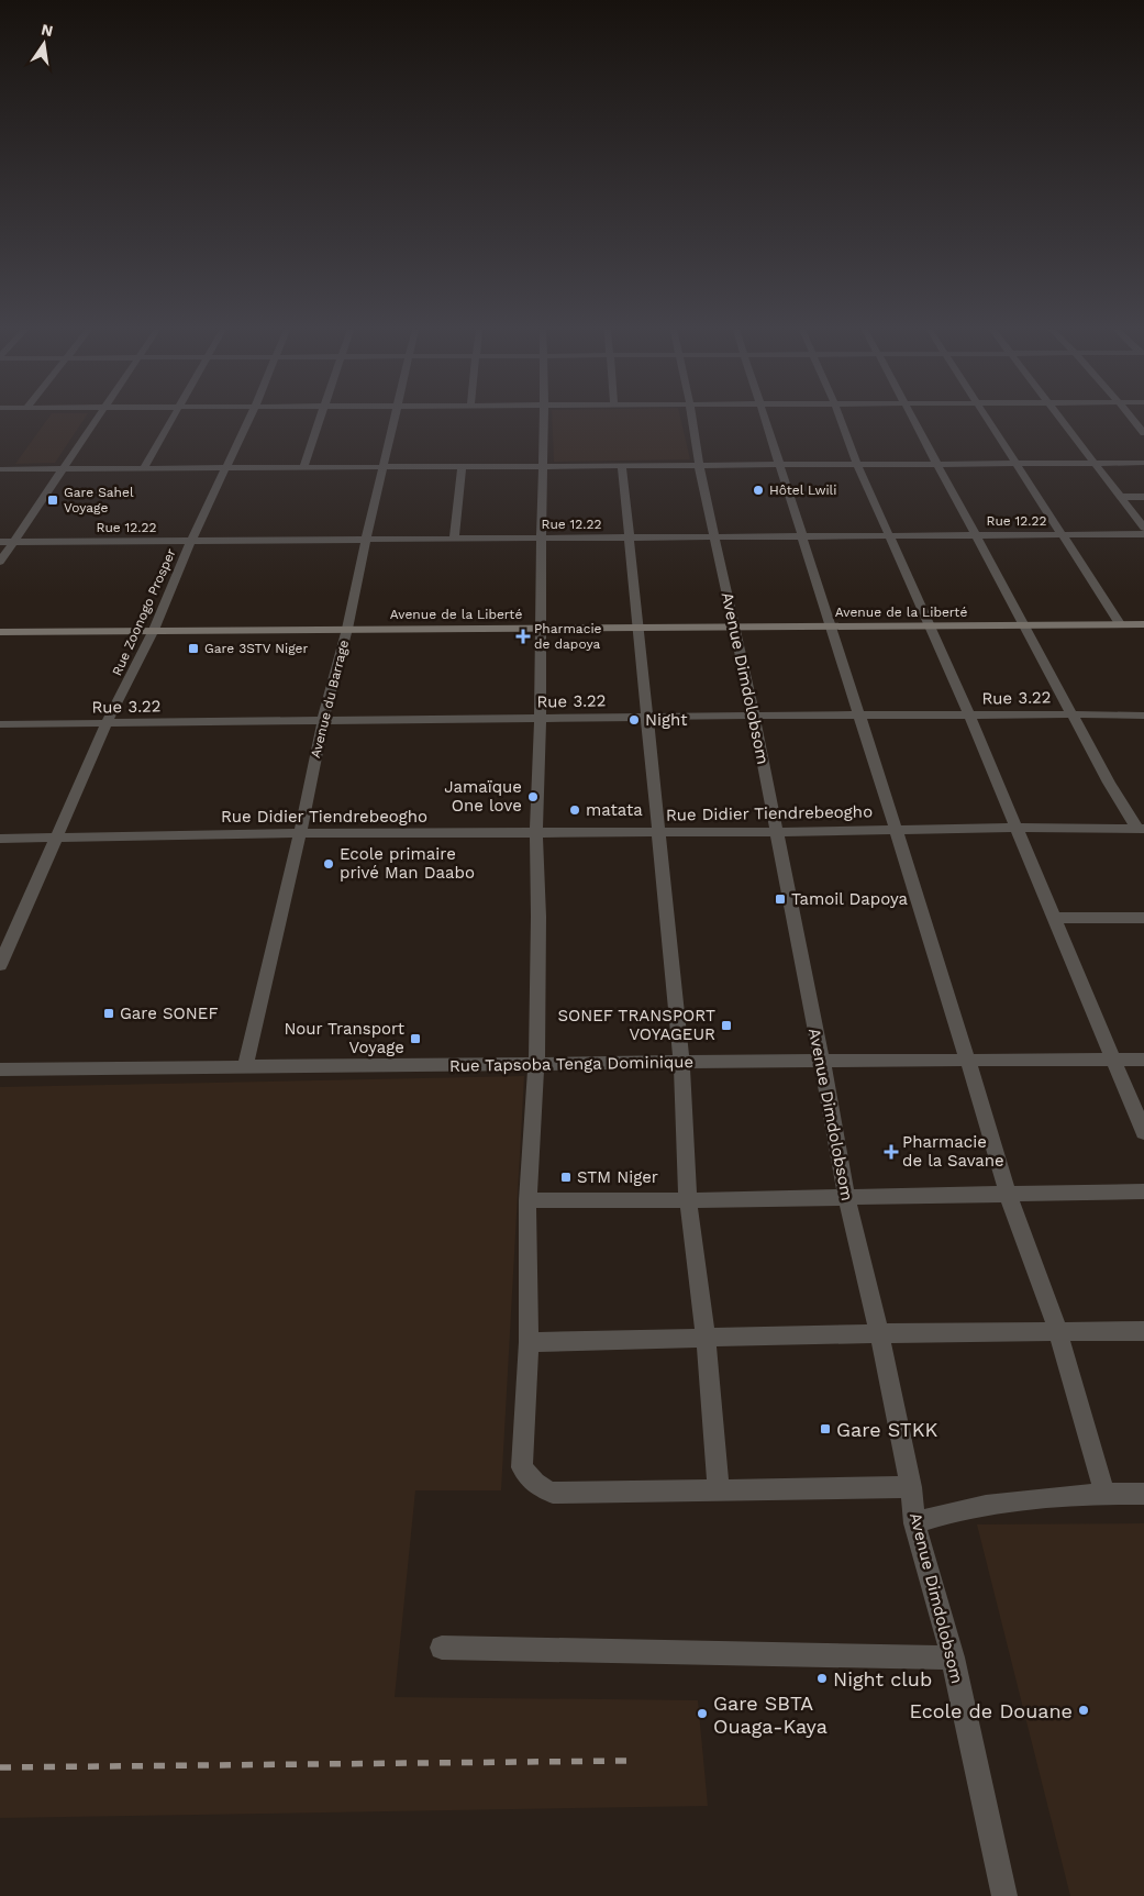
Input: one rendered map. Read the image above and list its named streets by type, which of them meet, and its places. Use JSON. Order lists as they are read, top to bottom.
{
  "streets": {
    "main road": ["Avenue de la Liberté"],
    "street": [
      "Rue 12.22",
      "Rue Zoonogo Prosper",
      "Avenue Dimdolobsom",
      "Rue 3.22",
      "Avenue du Barrage",
      "Rue Didier Tiendrebeogho",
      "Rue Tapsoba Tenga Dominique"
    ]
  },
  "crossings": [
    ["Rue 12.22", "Rue Zoonogo Prosper"],
    ["Rue 12.22", "Avenue Dimdolobsom"],
    ["Rue 12.22", "Avenue du Barrage"],
    ["Rue Zoonogo Prosper", "Avenue de la Liberté"],
    ["Rue Zoonogo Prosper", "Rue 3.22"],
    ["Rue Zoonogo Prosper", "Rue Didier Tiendrebeogho"],
    ["Avenue de la Liberté", "Avenue Dimdolobsom"],
    ["Avenue de la Liberté", "Avenue du Barrage"],
    ["Avenue Dimdolobsom", "Rue 3.22"],
    ["Avenue Dimdolobsom", "Rue Didier Tiendrebeogho"],
    ["Avenue Dimdolobsom", "Rue Tapsoba Tenga Dominique"],
    ["Rue 3.22", "Avenue du Barrage"],
    ["Avenue du Barrage", "Rue Didier Tiendrebeogho"],
    ["Avenue du Barrage", "Rue Tapsoba Tenga Dominique"]
  ],
  "places": {
    "other": [
      "Hôtel Lwili",
      "Night",
      "Jamaïque One love",
      "matata",
      "Ecole primaire privé Man Daabo",
      "Night club",
      "Ecole de Douane",
      "Gare SBTA Ouaga-Kaya"
    ],
    "transit": [
      "Gare Sahel Voyage",
      "Gare 3STV Niger",
      "Tamoil Dapoya",
      "Gare SONEF",
      "SONEF TRANSPORT VOYAGEUR",
      "Nour Transport Voyage",
      "STM Niger",
      "Gare STKK"
    ],
    "health": ["Pharmacie de dapoya", "Pharmacie de la Savane"]
  },
  "north": "top"
}
